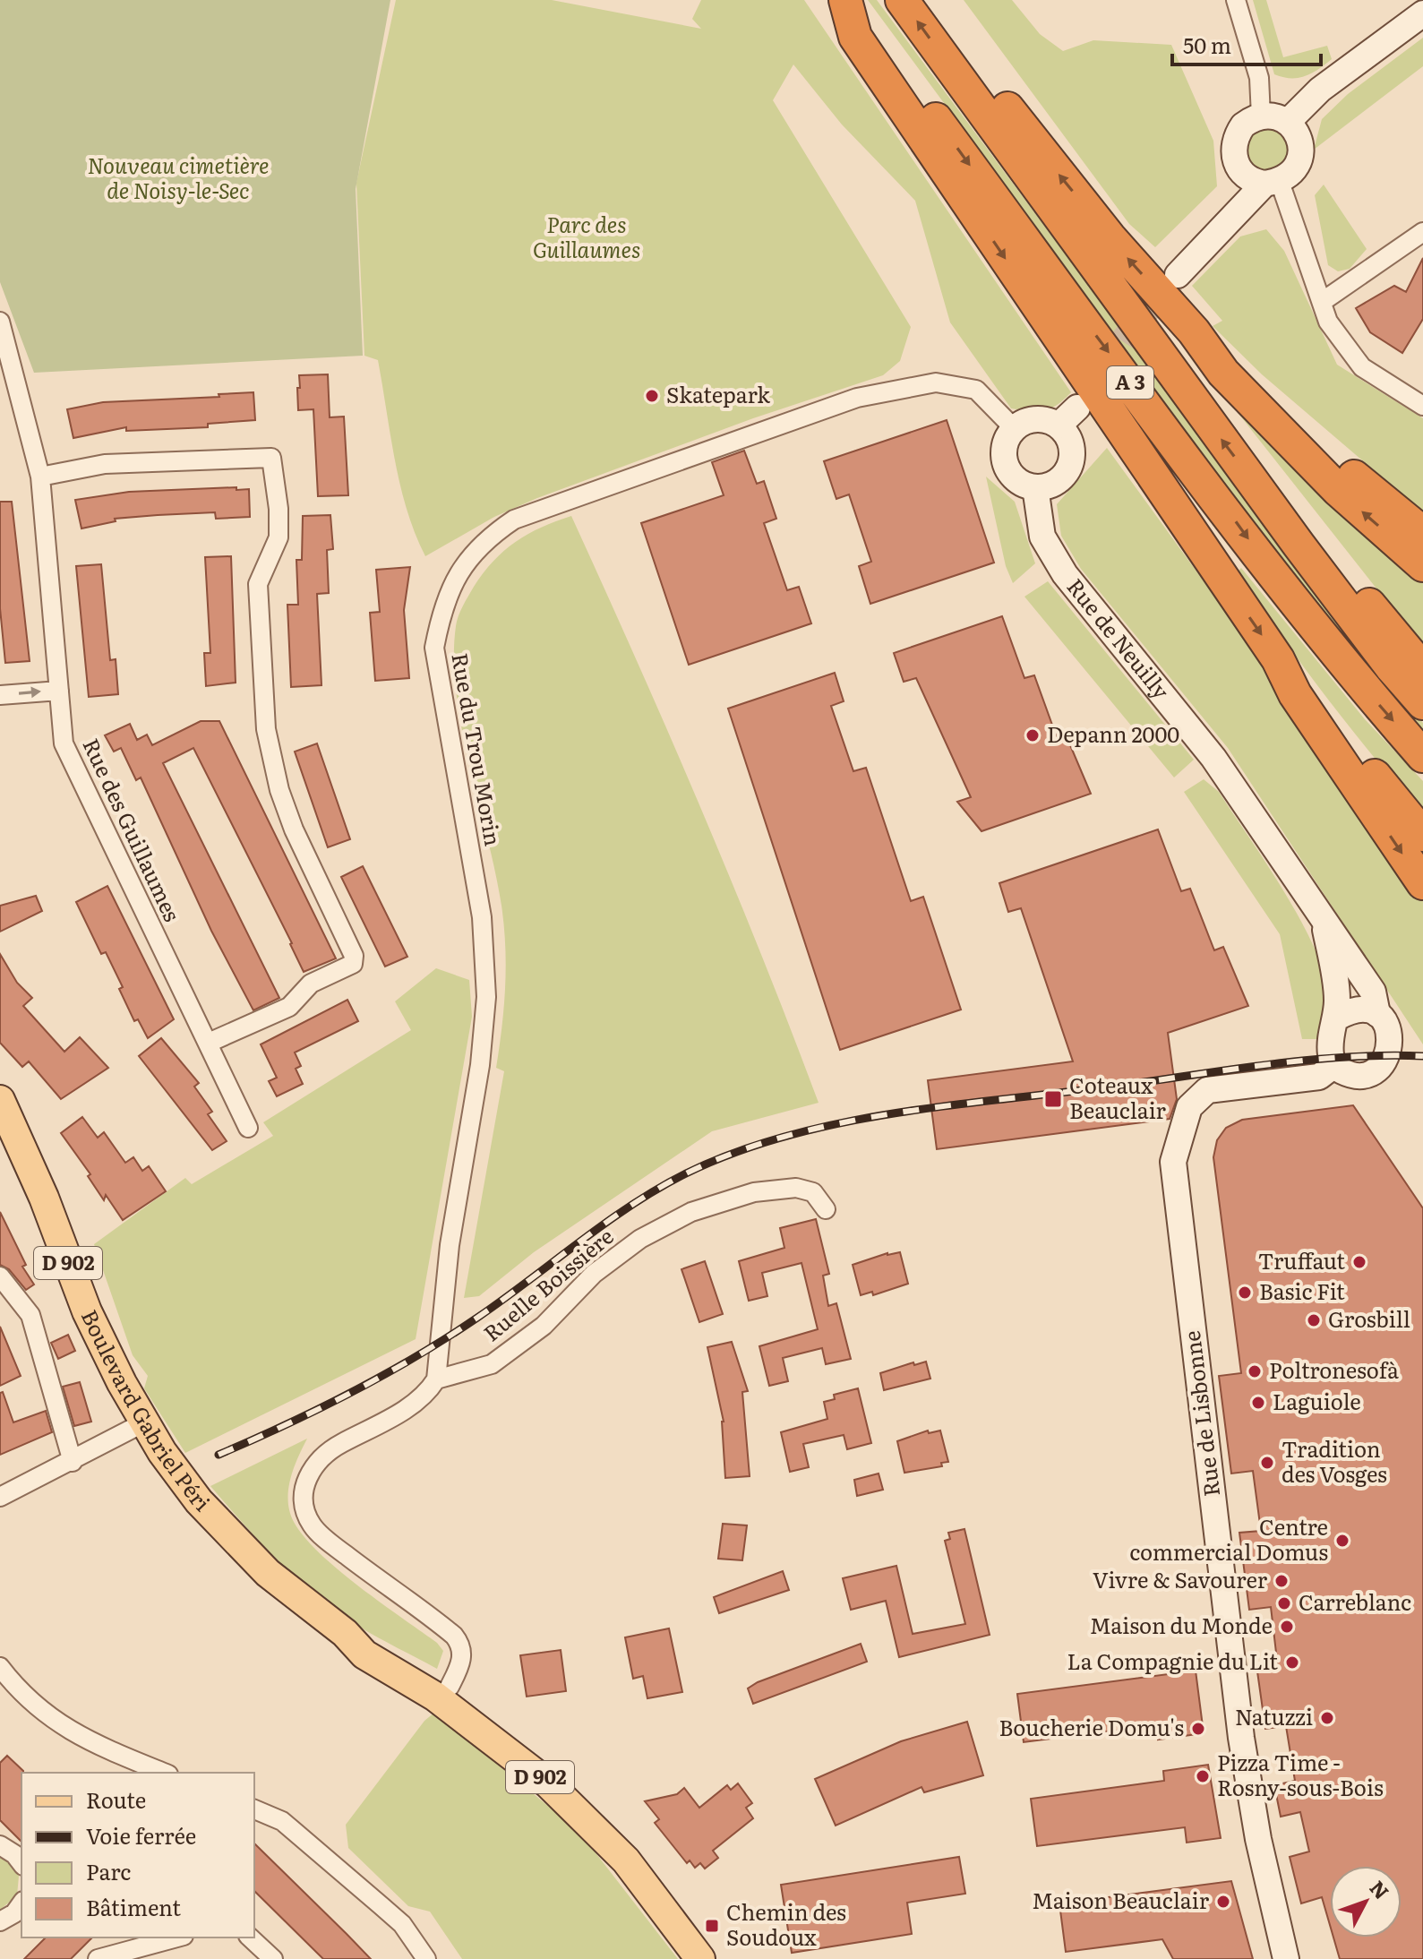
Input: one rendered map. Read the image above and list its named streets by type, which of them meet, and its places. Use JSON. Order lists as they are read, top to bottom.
{
  "streets": {
    "highway": ["A 3"],
    "main road": ["D 902", "Boulevard Gabriel Péri"],
    "street": [
      "Rue de Neuilly",
      "Rue du Trou Morin",
      "Rue des Guillaumes",
      "Ruelle Boissière",
      "Rue de Lisbonne"
    ]
  },
  "crossings": [
    ["Rue de Neuilly", "Rue du Trou Morin"],
    ["Rue de Neuilly", "Rue de Lisbonne"],
    ["Rue du Trou Morin", "Ruelle Boissière"]
  ],
  "parks": ["Nouveau cimetière de Noisy-le-Sec", "Parc des Guillaumes"],
  "places": {
    "other": [
      "Skatepark",
      "Depann 2000",
      "Truffaut",
      "Basic Fit",
      "Grosbill",
      "Poltronesofà",
      "Laguiole",
      "Tradition des Vosges",
      "Centre commercial Domus",
      "Vivre & Savourer",
      "Carreblanc",
      "Maison du Monde",
      "La Compagnie du Lit",
      "Natuzzi",
      "Boucherie Domu's",
      "Pizza Time - Rosny-sous-Bois",
      "Maison Beauclair"
    ],
    "transit": ["Coteaux Beauclair", "Chemin des Soudoux"]
  },
  "legend": [
    "Route",
    "Voie ferrée",
    "Parc",
    "Bâtiment"
  ],
  "scale_bar": "50 m",
  "north": "top right"
}
